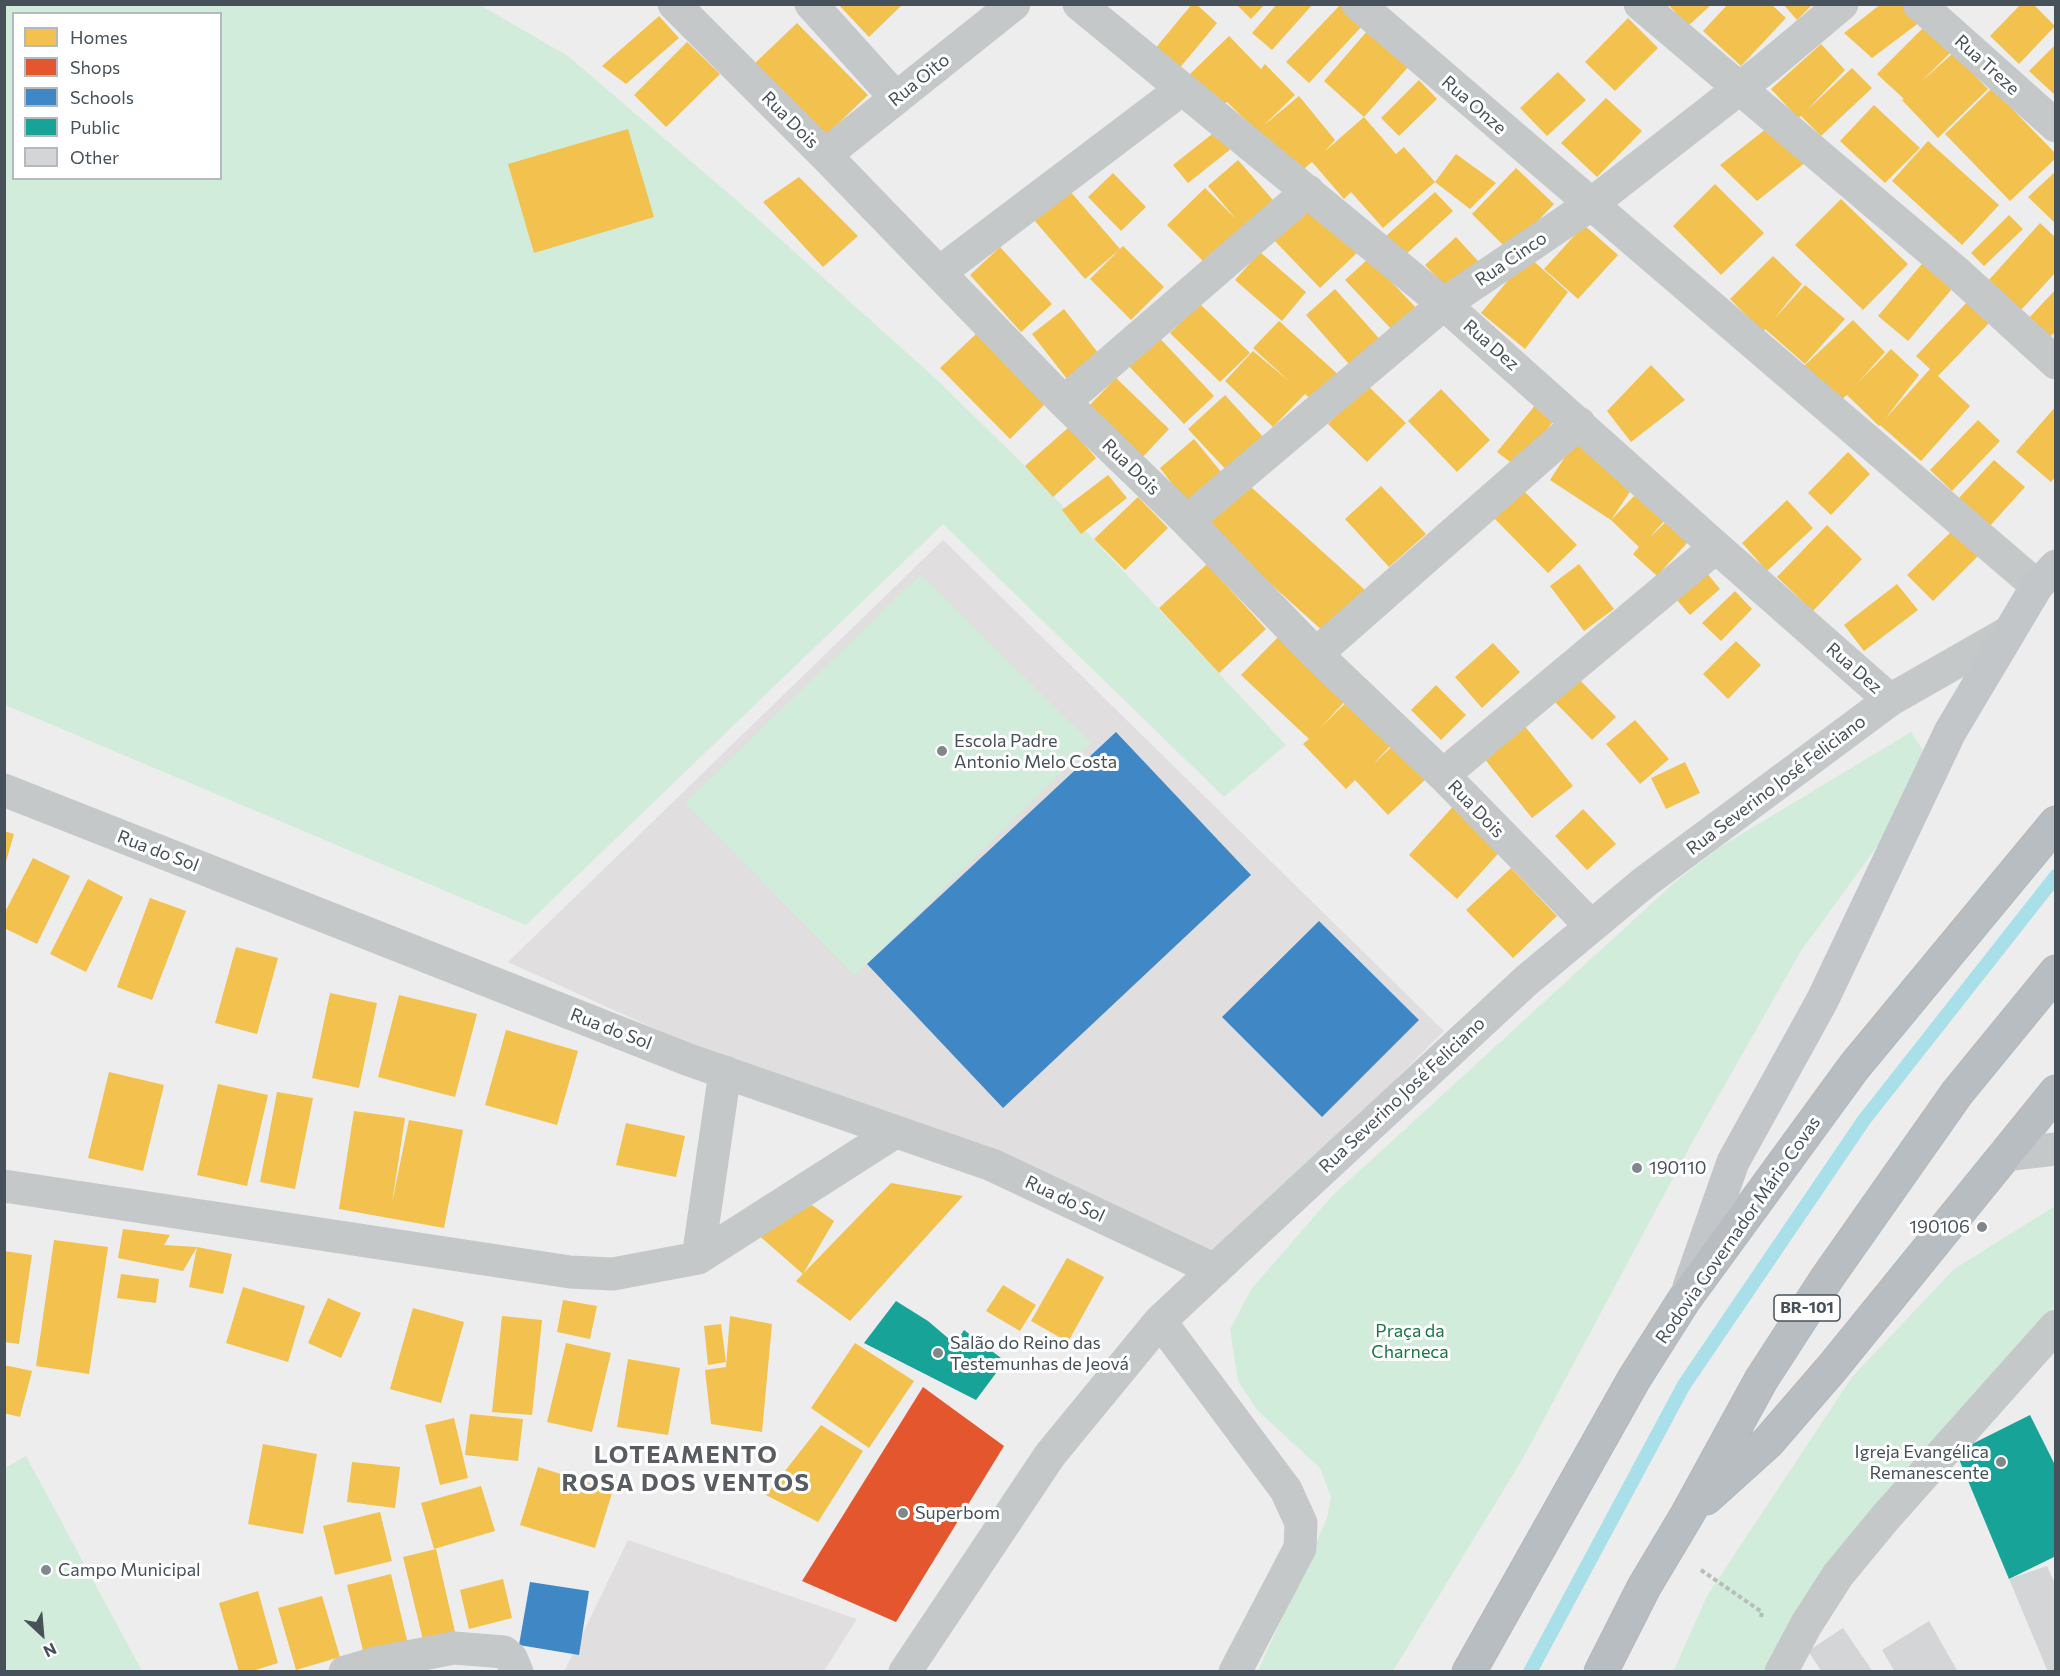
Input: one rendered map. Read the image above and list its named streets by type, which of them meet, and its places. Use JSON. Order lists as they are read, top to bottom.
{
  "streets": {
    "highway": ["Rodovia Governador Mário Covas", "BR-101"],
    "street": [
      "Rua Treze",
      "Rua Oito",
      "Rua Onze",
      "Rua Dois",
      "Rua Cinco",
      "Rua Dez",
      "Rua Severino José Feliciano",
      "Rua do Sol"
    ]
  },
  "crossings": [
    ["Rua Oito", "Rua Dois"],
    ["Rua Onze", "Rua Cinco"],
    ["Rua Dois", "Rua Cinco"],
    ["Rua Dois", "Rua Severino José Feliciano"],
    ["Rua Cinco", "Rua Dez"],
    ["Rua Dez", "Rua Severino José Feliciano"],
    ["Rua Severino José Feliciano", "Rua do Sol"]
  ],
  "districts": ["LOTEAMENTO ROSA DOS VENTOS"],
  "parks": ["Praça da Charneca"],
  "places": [
    "Escola Padre Antonio Melo Costa",
    "190110",
    "190106",
    "Salão do Reino das Testemunhas de Jeová",
    "Igreja Evangélica Remanescente",
    "Superbom",
    "Campo Municipal"
  ],
  "legend": [
    "Homes",
    "Shops",
    "Schools",
    "Public",
    "Other"
  ],
  "north": "bottom right"
}
